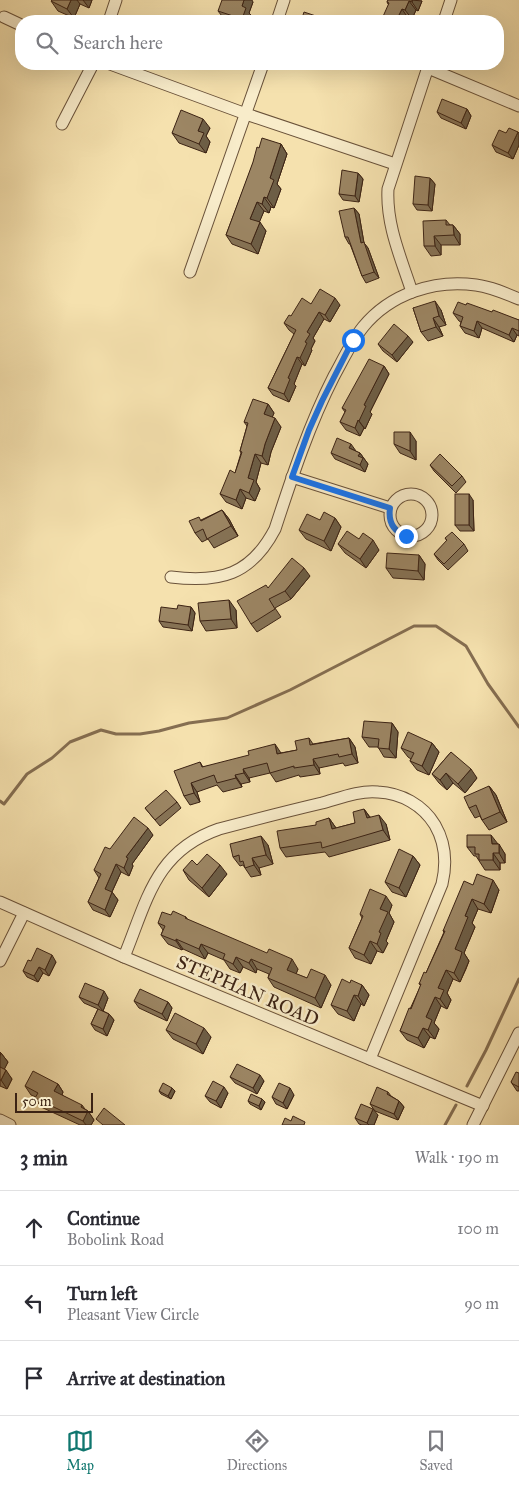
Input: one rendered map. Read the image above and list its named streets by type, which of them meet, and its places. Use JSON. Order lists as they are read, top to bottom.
{
  "streets": {
    "street": ["STEPHAN ROAD"]
  },
  "scale_bar": "50 m",
  "page": {
    "search": "Search here",
    "scale": "50 m",
    "heading": ["3 min", "Walk · 190 m"],
    "list": [
      ["Continue", "Bobolink Road", "100 m"],
      ["Turn left", "Pleasant View Circle", "90 m"],
      "Arrive at destination"
    ],
    "nav": ["Map", "Directions", "Saved"]
  }
}
